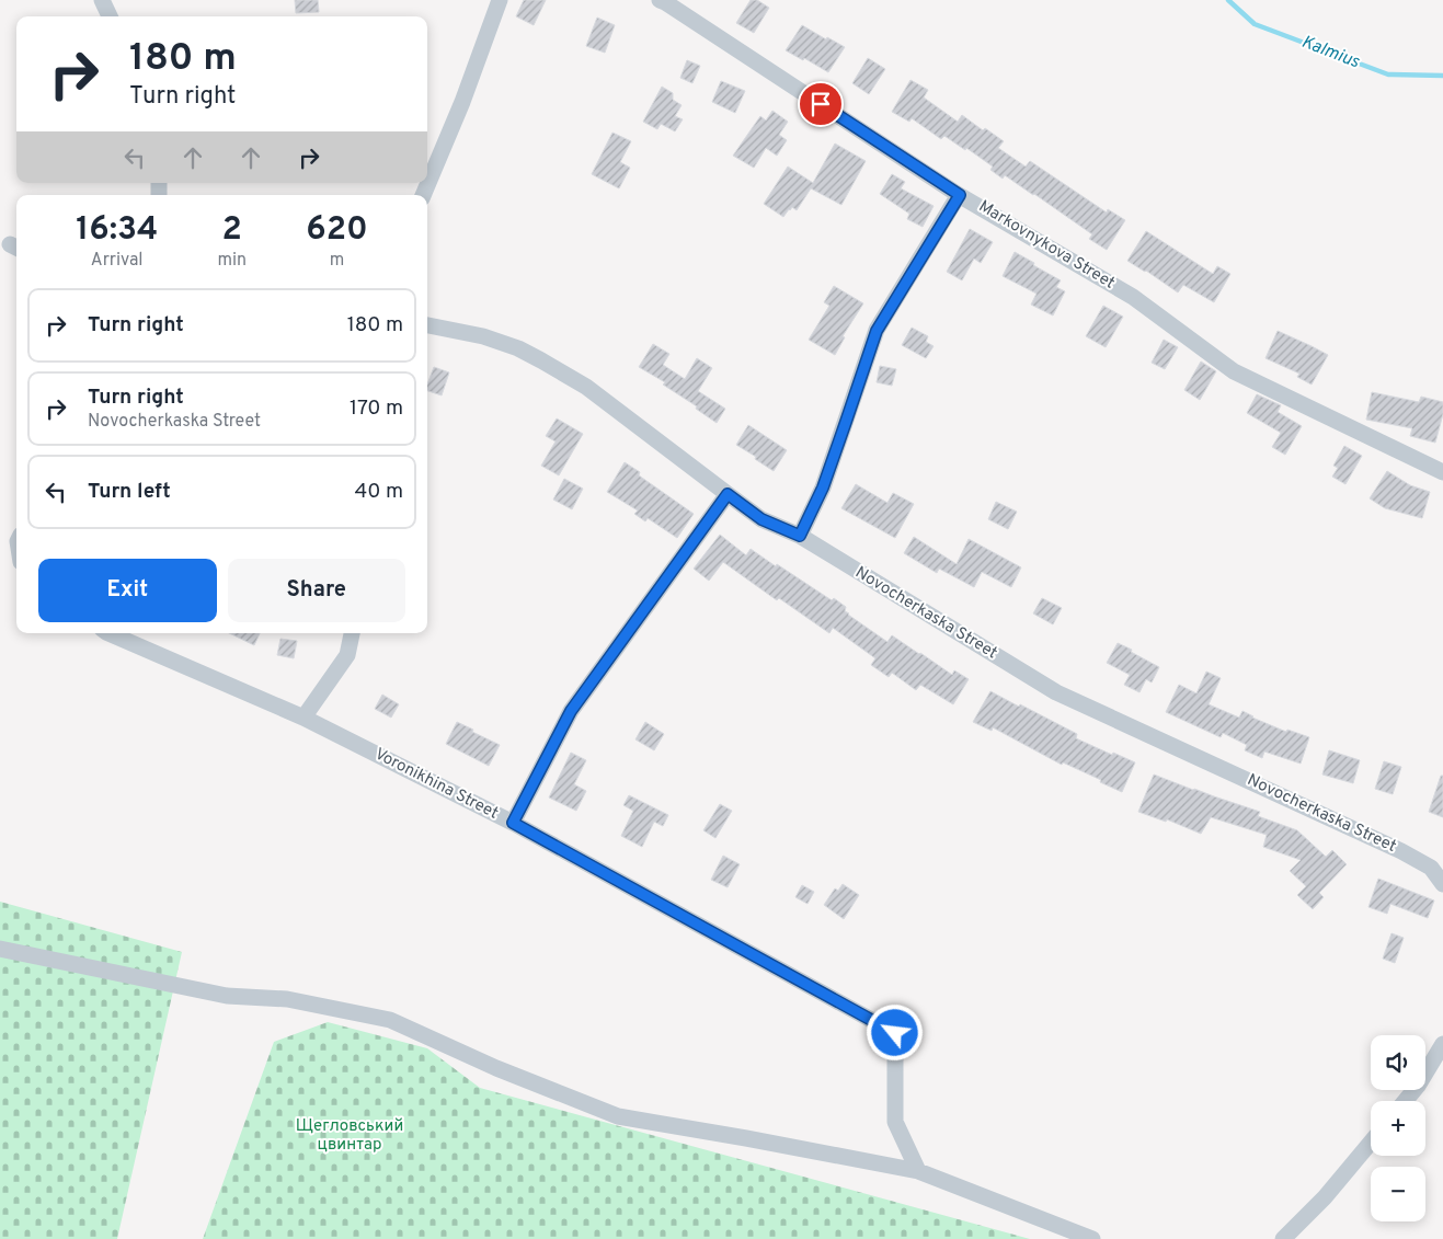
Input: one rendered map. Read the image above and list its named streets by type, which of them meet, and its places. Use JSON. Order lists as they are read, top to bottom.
{
  "streets": {
    "street": ["Markovnykova Street", "Novocherkaska Street", "Voronikhina Street"]
  },
  "water": ["Kalmius"],
  "parks": ["Щегловський цвинтар"],
  "page": {
    "turn": ["180 m", "Turn right"],
    "eta": [
      "16:34",
      "Arrival",
      "2",
      "min",
      "620",
      "m"
    ],
    "list": [
      {
        "name": "Turn right",
        "value": "180 m"
      },
      {
        "name": "Turn right",
        "note": "Novocherkaska Street",
        "value": "170 m"
      },
      {
        "name": "Turn left",
        "value": "40 m"
      }
    ],
    "buttons": ["Exit", "Share"],
    "map_buttons": ["+", "−"]
  }
}
